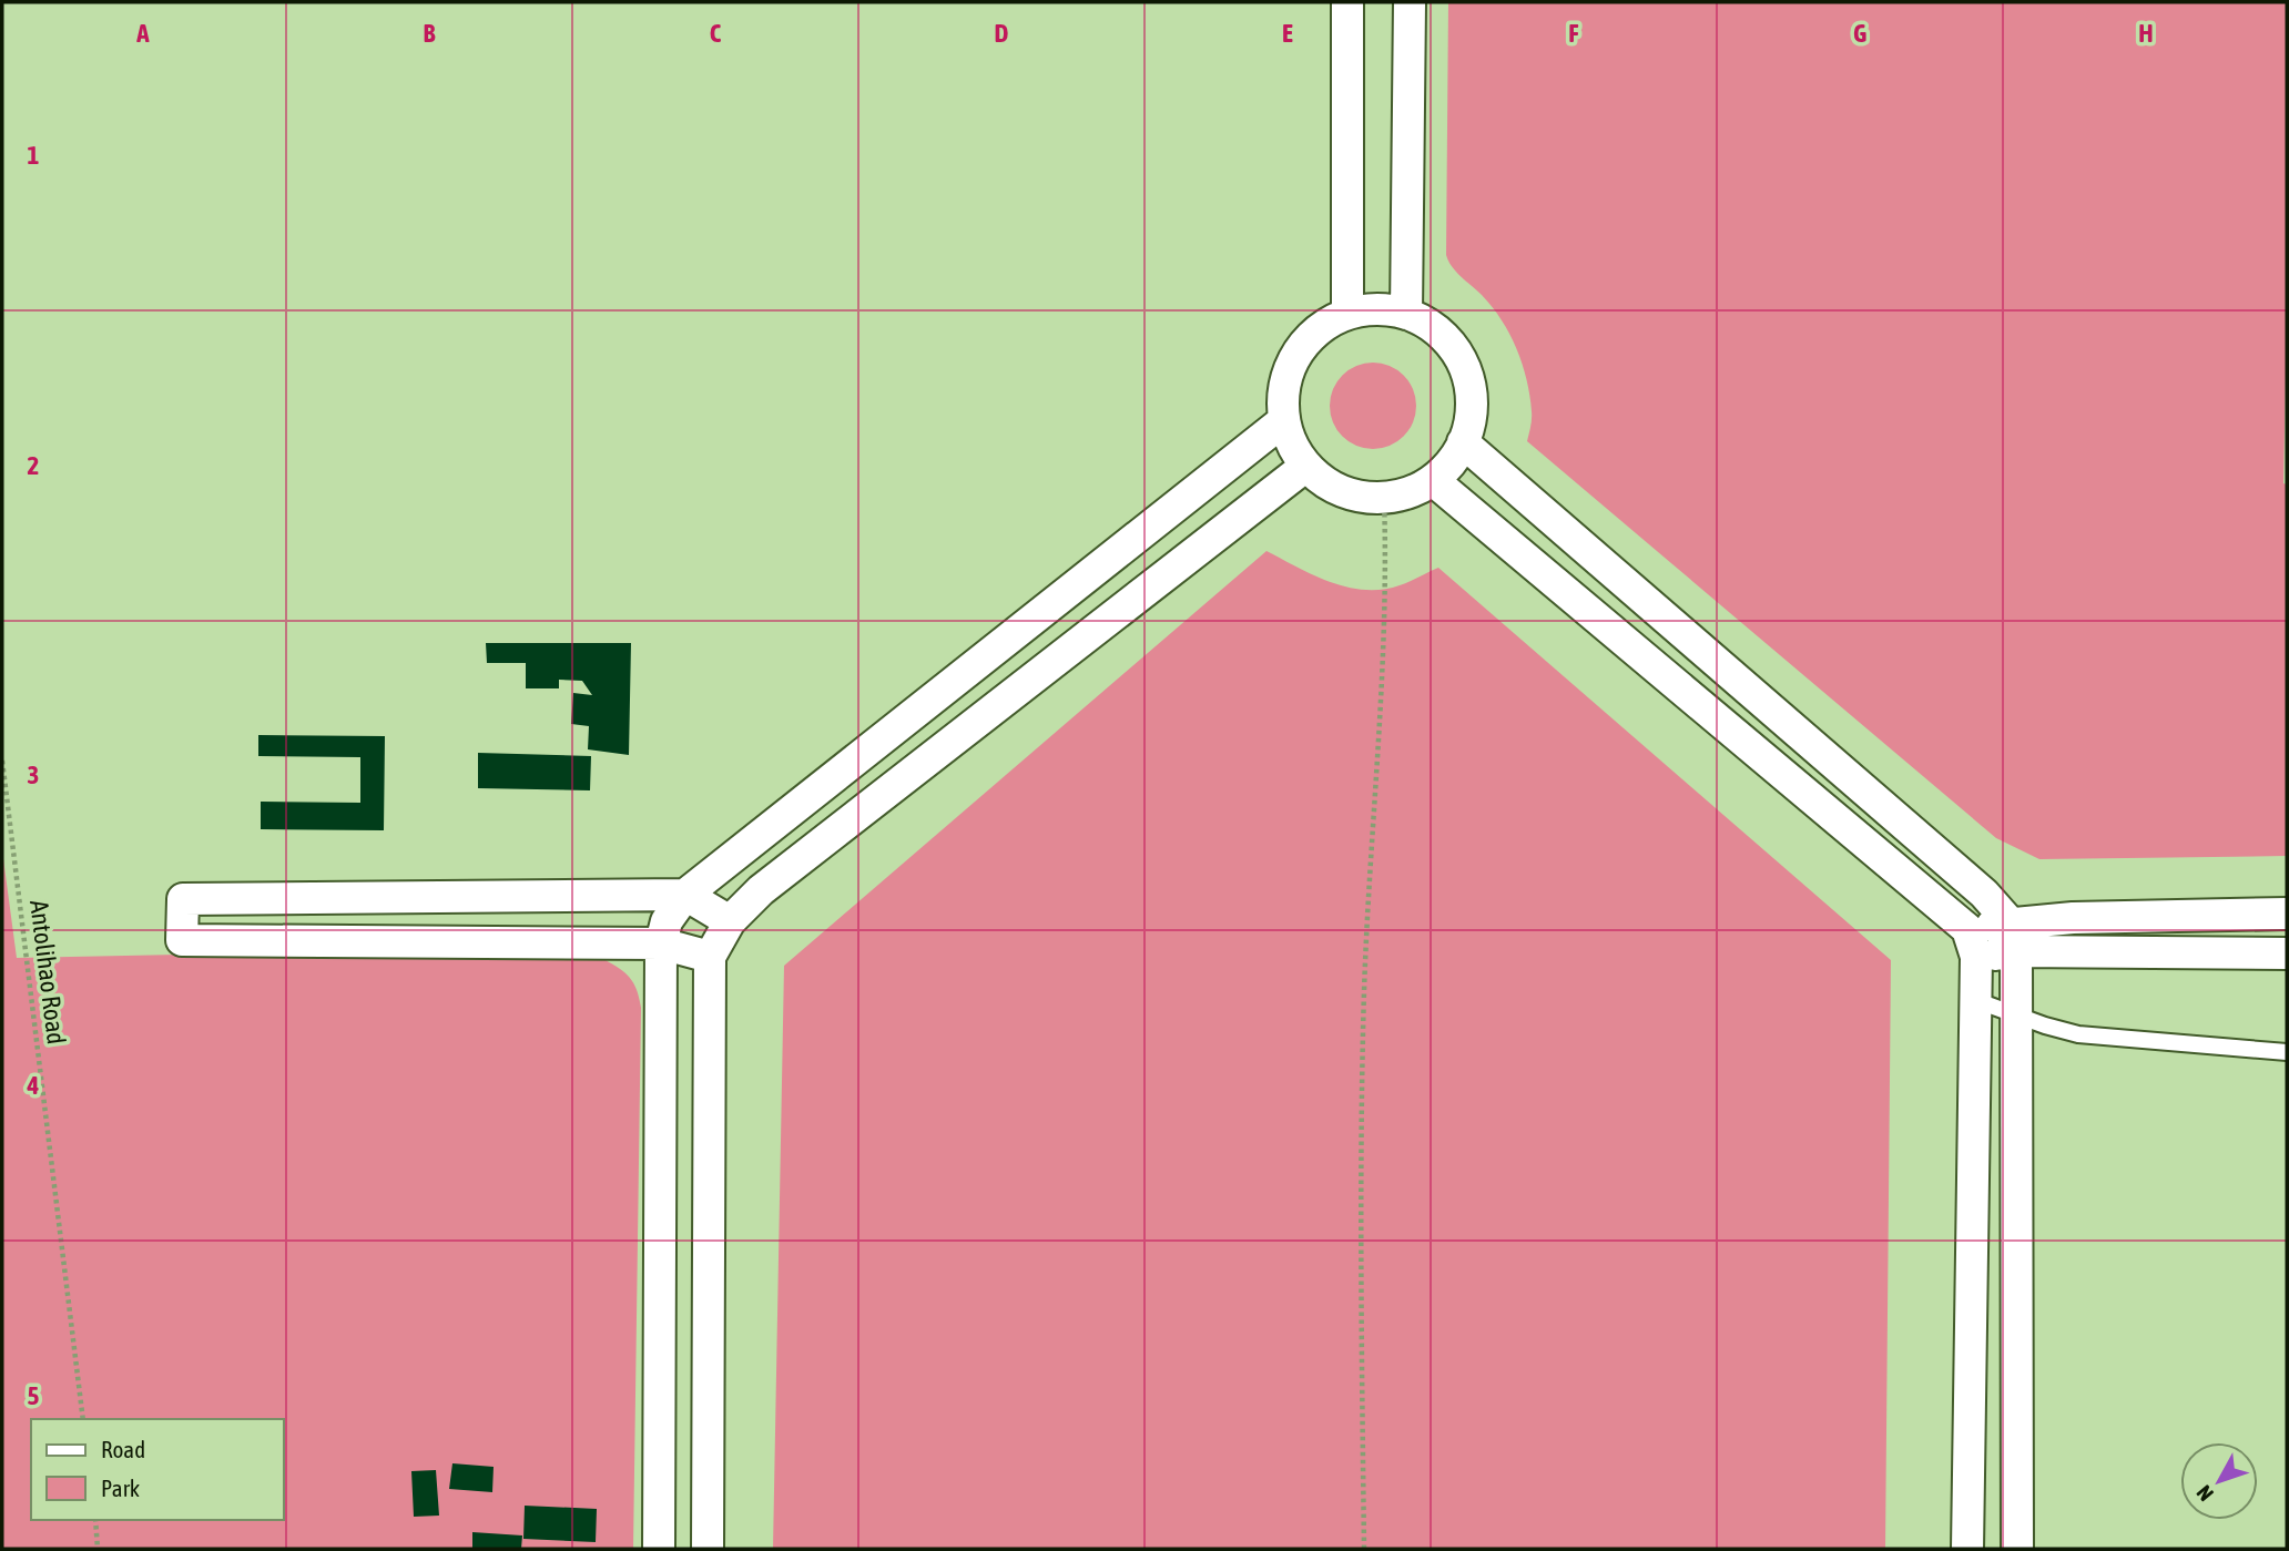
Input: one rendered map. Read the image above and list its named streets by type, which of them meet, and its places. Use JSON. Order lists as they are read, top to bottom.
{
  "streets": {
    "path": ["Antolihao Road"]
  },
  "legend": ["Road", "Park"],
  "north": "bottom left",
  "grid": {
    "columns": [
      "A",
      "B",
      "C",
      "D",
      "E",
      "F",
      "G",
      "H"
    ],
    "rows": [
      "1",
      "2",
      "3",
      "4",
      "5"
    ]
  }
}
